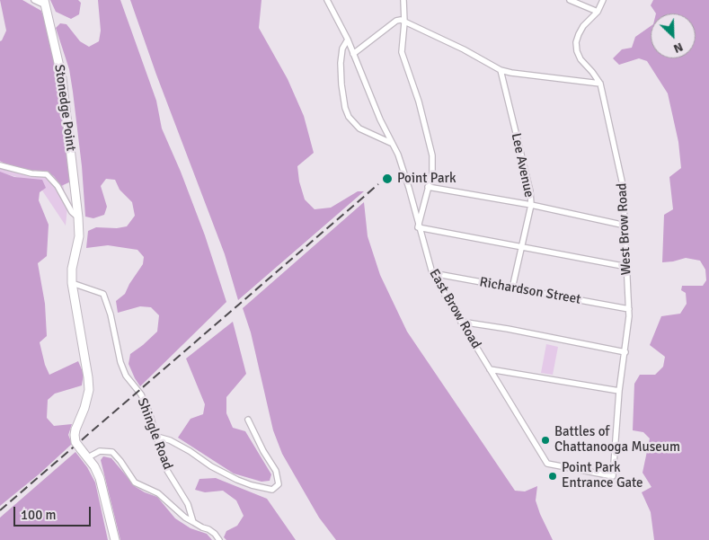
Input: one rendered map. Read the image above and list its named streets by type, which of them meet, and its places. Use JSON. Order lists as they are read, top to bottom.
{
  "streets": {
    "main road": ["Stonedge Point"],
    "street": [
      "Lee Avenue",
      "West Brow Road",
      "Richardson Street",
      "East Brow Road",
      "Shingle Road"
    ]
  },
  "crossings": [
    ["Stonedge Point", "Shingle Road"],
    ["Lee Avenue", "Richardson Street"],
    ["West Brow Road", "Richardson Street"],
    ["West Brow Road", "East Brow Road"],
    ["Richardson Street", "East Brow Road"]
  ],
  "places": ["Point Park", "Battles of Chattanooga Museum", "Point Park Entrance Gate"],
  "scale_bar": "100 m",
  "north": "bottom right"
}
